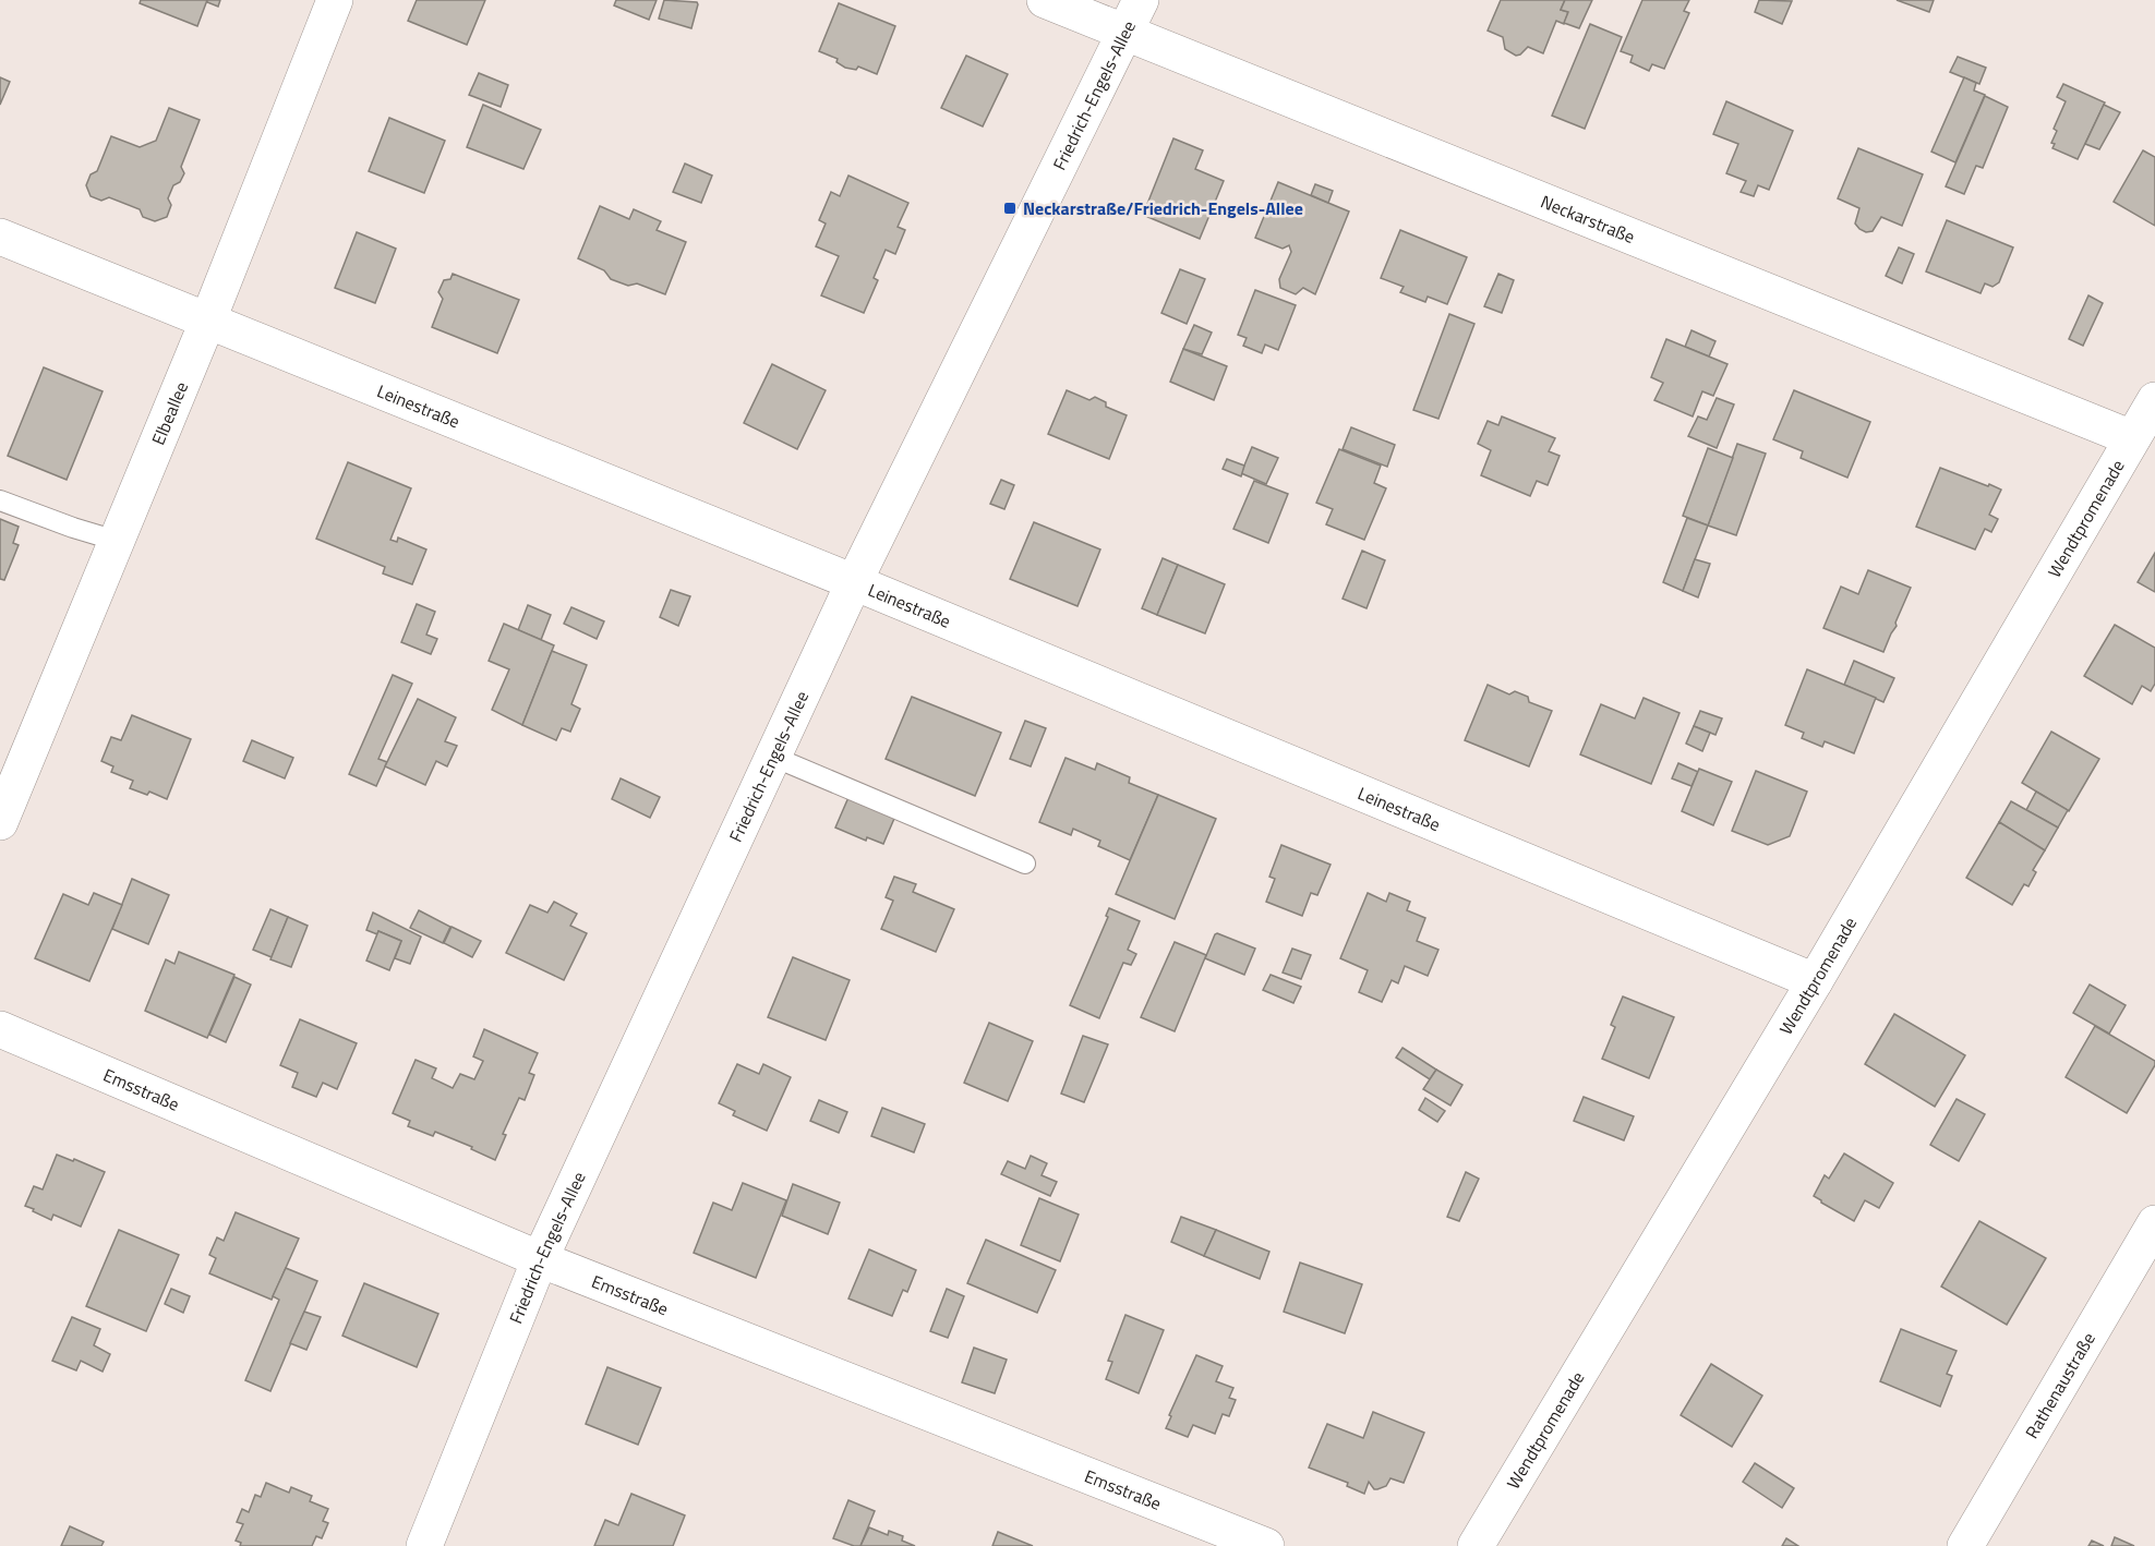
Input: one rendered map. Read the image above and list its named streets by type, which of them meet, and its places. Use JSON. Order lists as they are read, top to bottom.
{
  "streets": {
    "street": [
      "Friedrich-Engels-Allee",
      "Neckarstraße",
      "Leinestraße",
      "Elbeallee",
      "Wendtpromenade",
      "Emsstraße",
      "Rathenaustraße"
    ]
  },
  "crossings": [
    ["Friedrich-Engels-Allee", "Neckarstraße"],
    ["Friedrich-Engels-Allee", "Leinestraße"],
    ["Friedrich-Engels-Allee", "Emsstraße"],
    ["Neckarstraße", "Wendtpromenade"],
    ["Leinestraße", "Elbeallee"],
    ["Leinestraße", "Wendtpromenade"]
  ],
  "places": {
    "transit": ["Neckarstraße/Friedrich-Engels-Allee"]
  }
}
